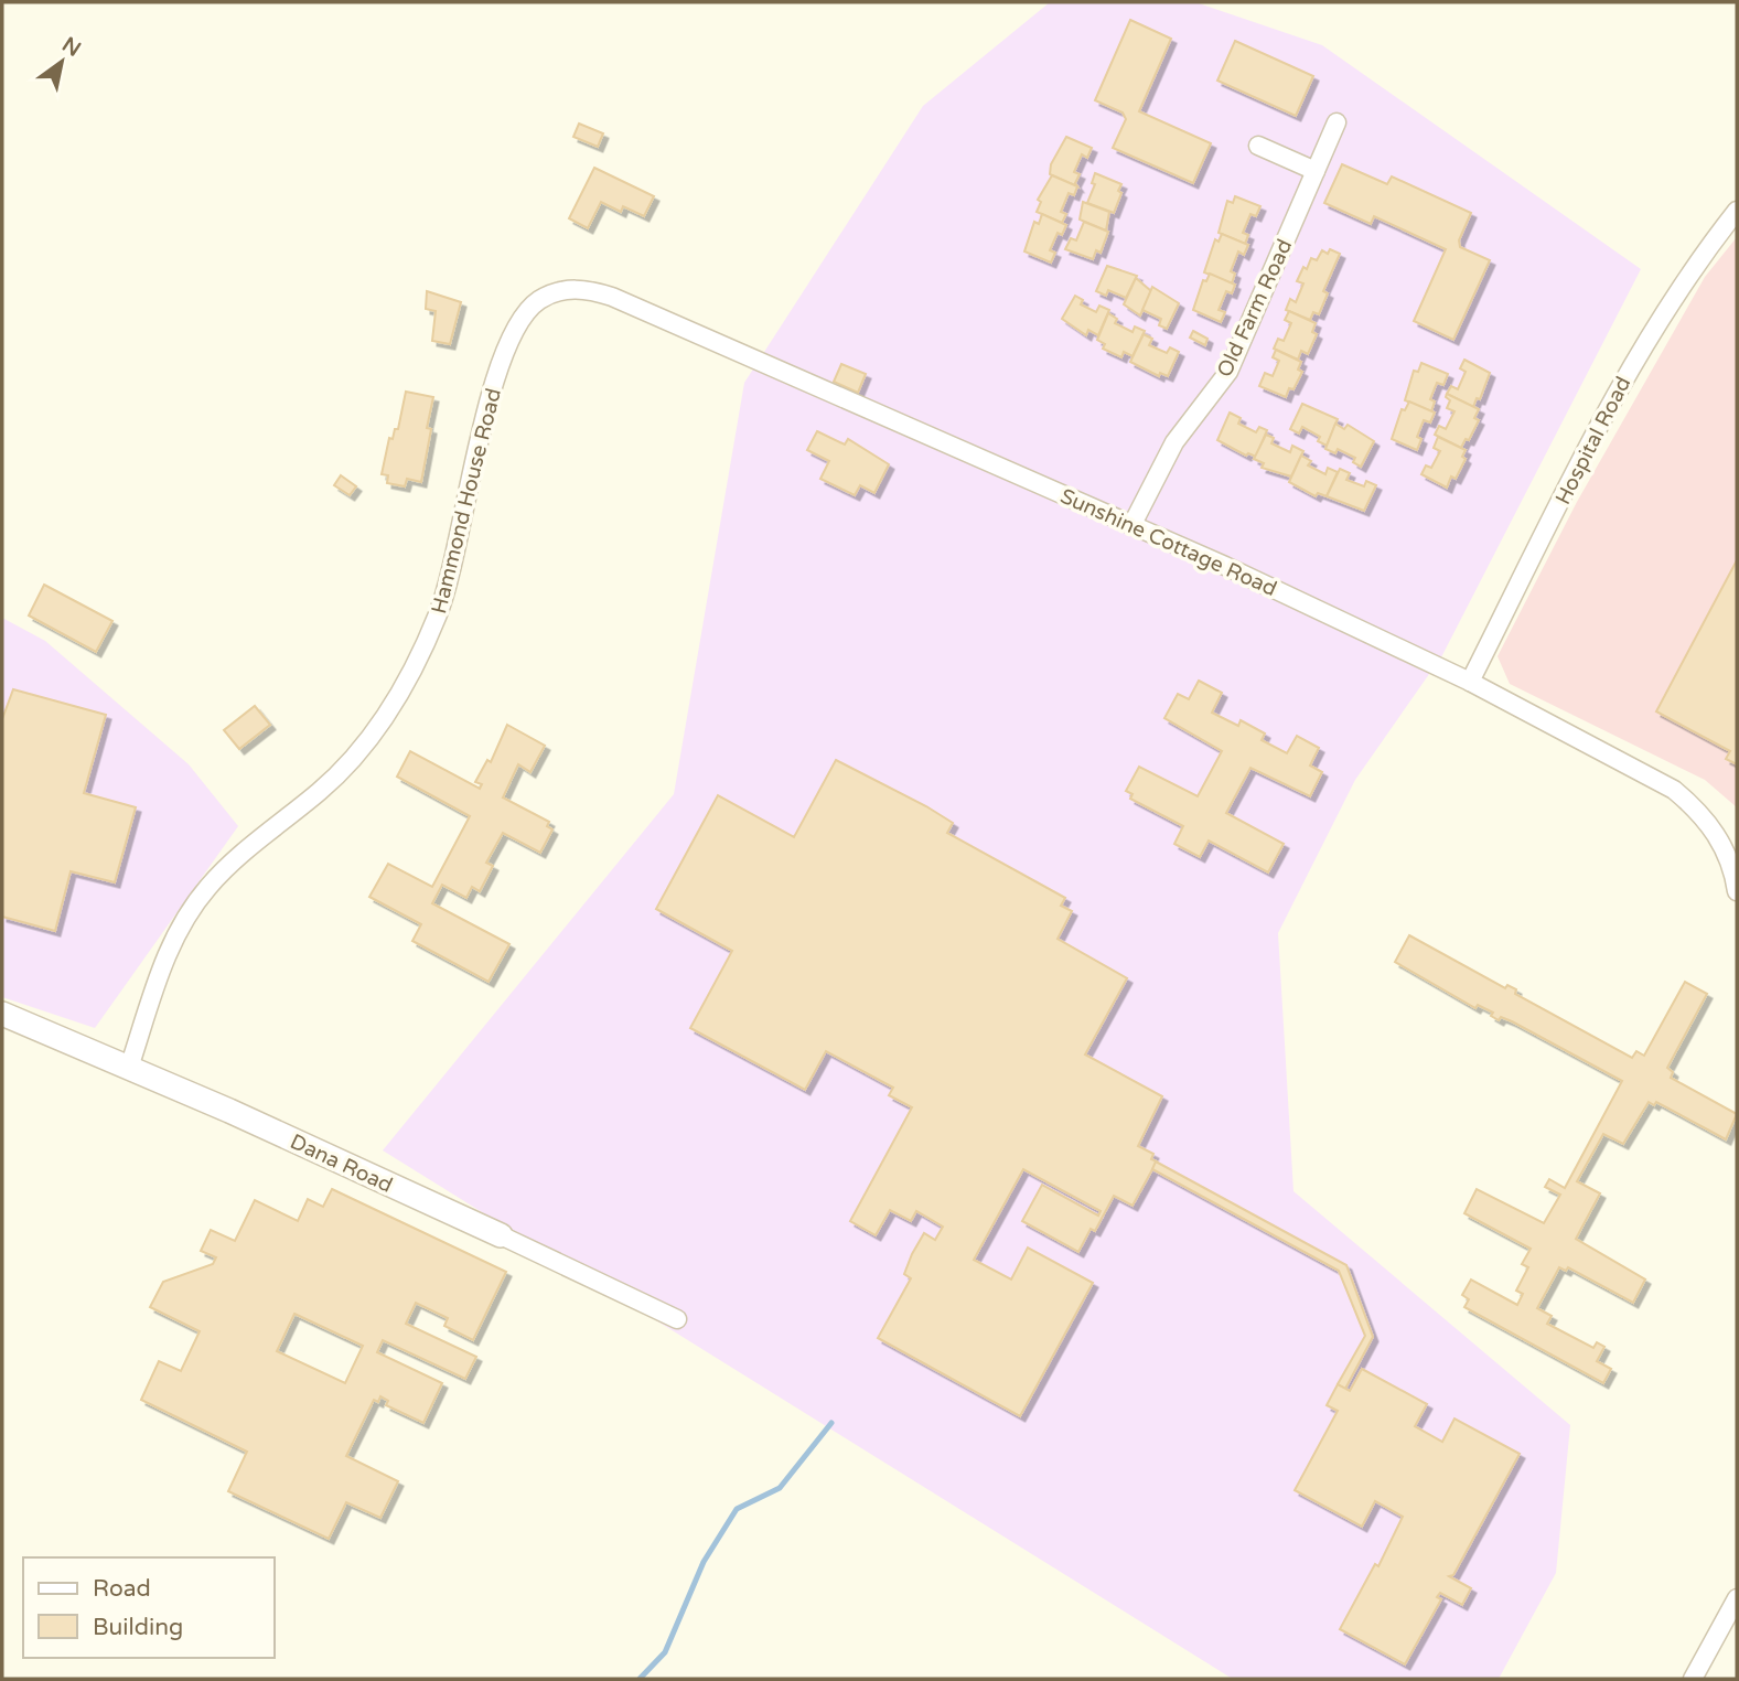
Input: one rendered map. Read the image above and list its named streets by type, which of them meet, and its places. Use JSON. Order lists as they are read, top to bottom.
{
  "streets": {
    "street": [
      "Old Farm Road",
      "Hospital Road",
      "Hammond House Road",
      "Sunshine Cottage Road",
      "Dana Road"
    ]
  },
  "crossings": [
    ["Old Farm Road", "Sunshine Cottage Road"],
    ["Hospital Road", "Sunshine Cottage Road"],
    ["Hammond House Road", "Sunshine Cottage Road"],
    ["Hammond House Road", "Dana Road"]
  ],
  "legend": ["Road", "Building"],
  "north": "top right"
}
